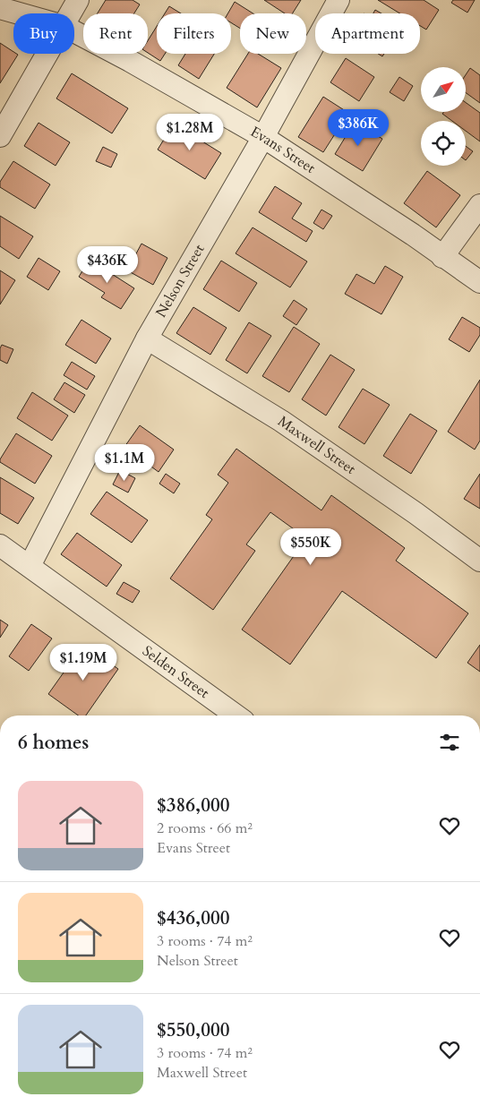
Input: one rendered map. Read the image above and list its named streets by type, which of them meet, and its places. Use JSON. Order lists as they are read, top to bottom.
{
  "streets": {
    "street": [
      "Evans Street",
      "Nelson Street",
      "Maxwell Street",
      "Selden Street"
    ]
  },
  "crossings": [
    ["Evans Street", "Nelson Street"],
    ["Nelson Street", "Maxwell Street"],
    ["Nelson Street", "Selden Street"]
  ],
  "north": "top right",
  "page": {
    "chip": [
      "Buy",
      "Rent",
      "Filters",
      "New",
      "Apartment"
    ],
    "price": [
      "$386K",
      "$1.28M",
      "$436K",
      "$1.1M",
      "$550K",
      "$1.19M"
    ],
    "heading": "6 homes",
    "list": [
      {
        "name": "$386,000",
        "note": "2 rooms · 66 m² · Evans Street"
      },
      {
        "name": "$436,000",
        "note": "3 rooms · 74 m² · Nelson Street"
      },
      {
        "name": "$550,000",
        "note": "3 rooms · 74 m² · Maxwell Street"
      }
    ]
  }
}
